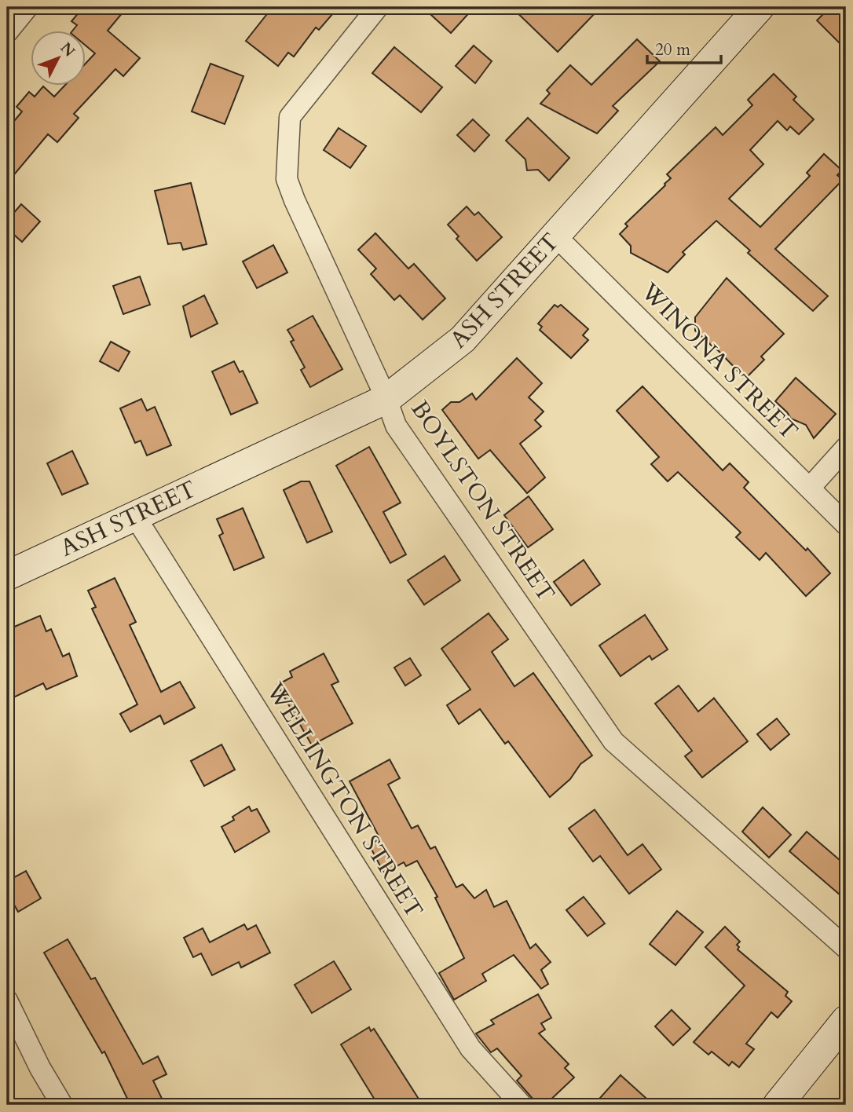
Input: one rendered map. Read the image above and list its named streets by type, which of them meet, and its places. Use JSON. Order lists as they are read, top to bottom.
{
  "streets": {
    "street": [
      "ASH STREET",
      "WINONA STREET",
      "BOYLSTON STREET",
      "WELLINGTON STREET"
    ]
  },
  "crossings": [
    ["ASH STREET", "WINONA STREET"],
    ["ASH STREET", "BOYLSTON STREET"],
    ["ASH STREET", "WELLINGTON STREET"]
  ],
  "scale_bar": "20 m",
  "north": "top right"
}
